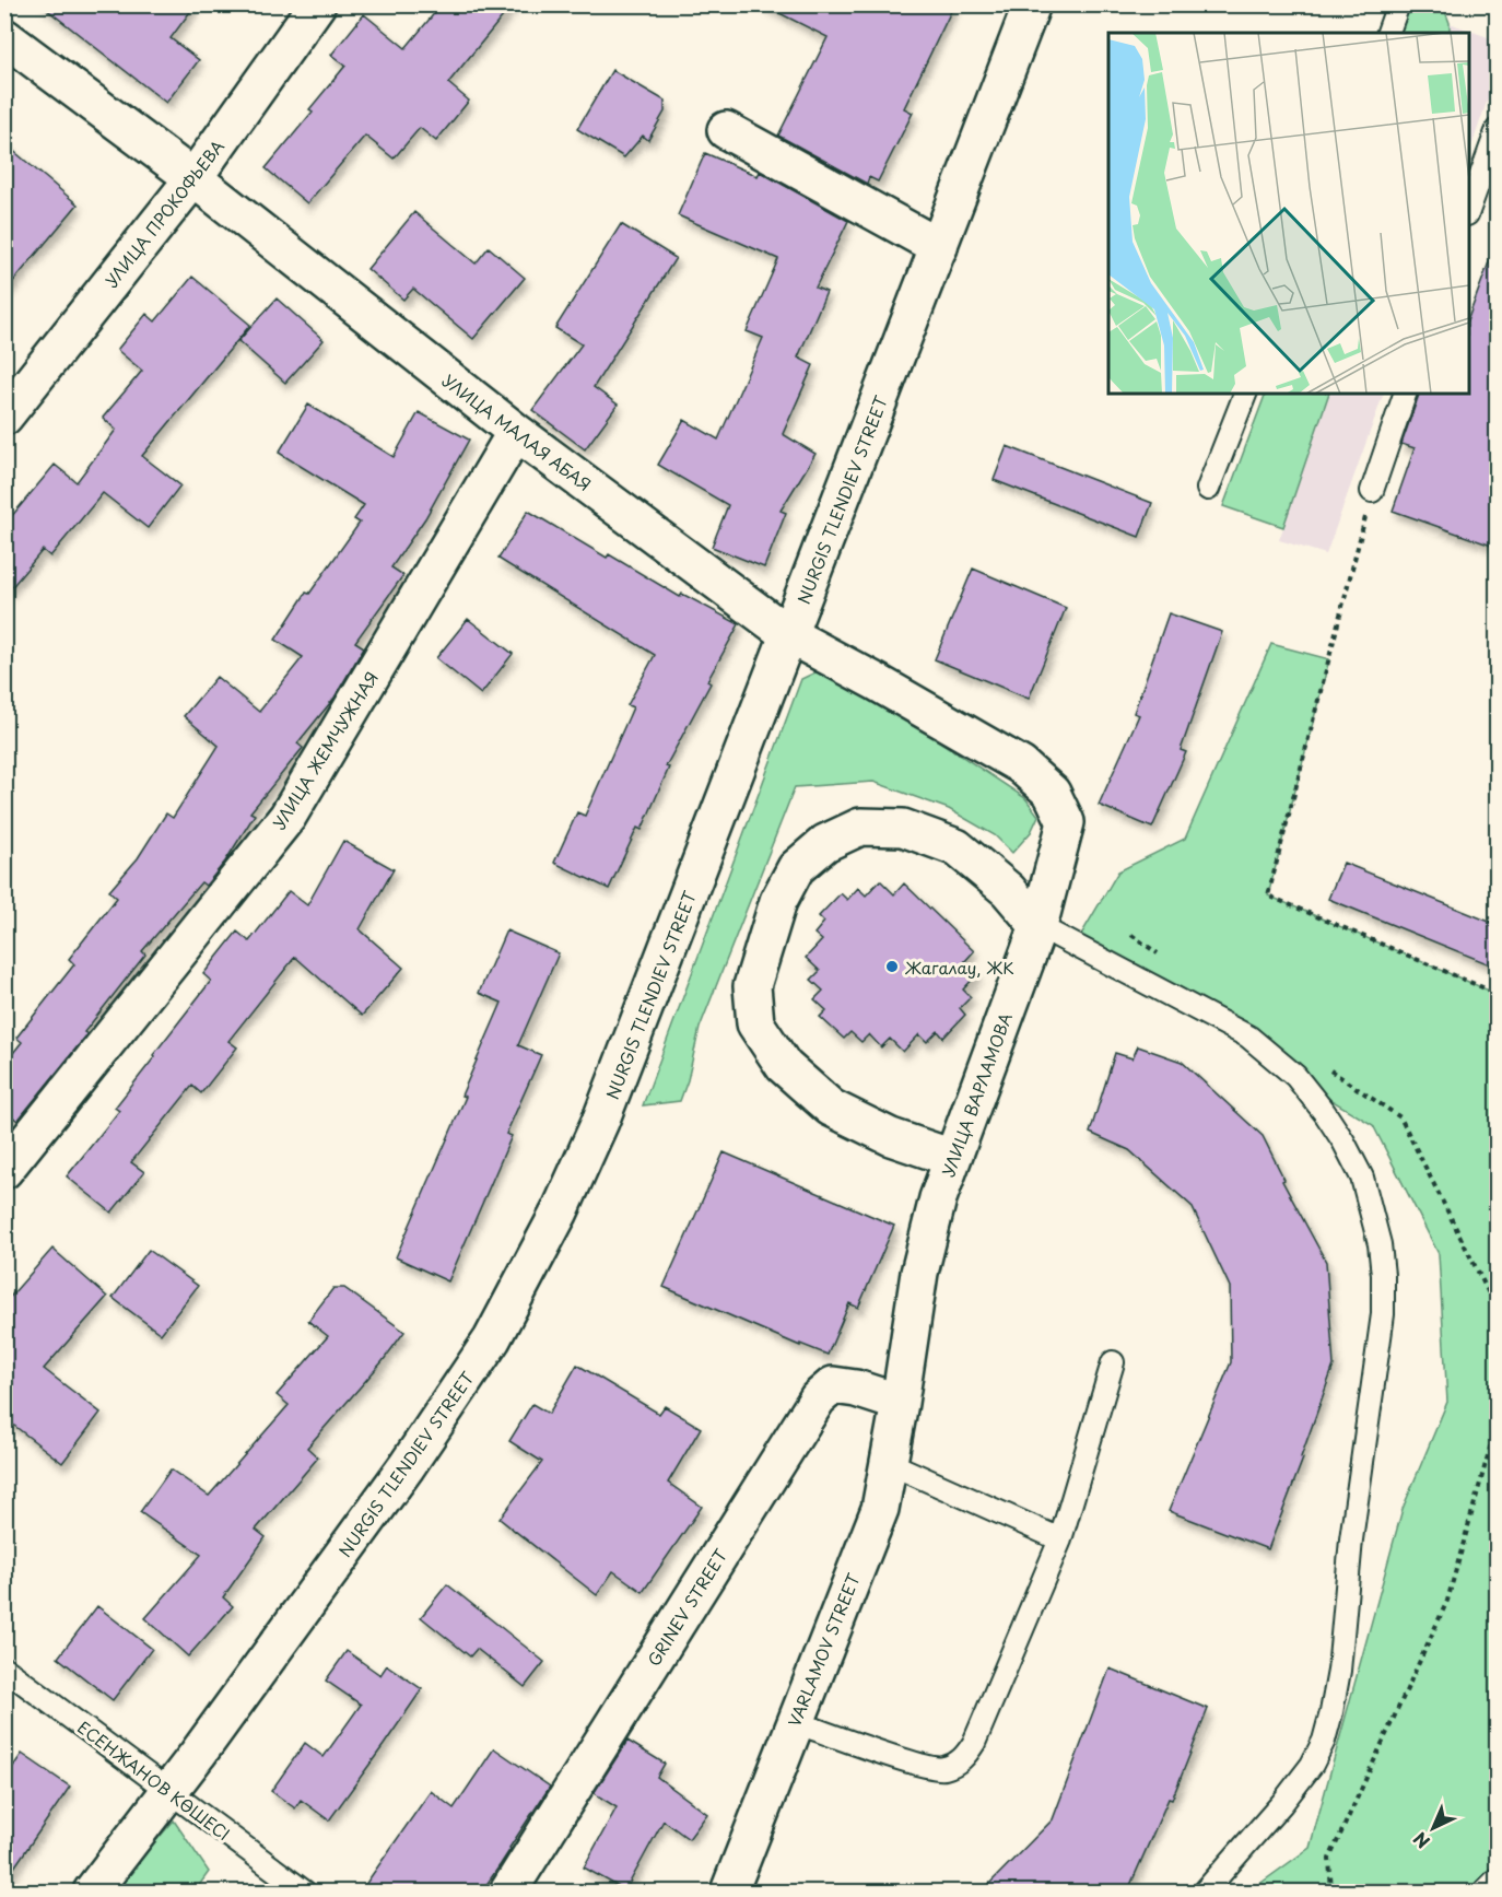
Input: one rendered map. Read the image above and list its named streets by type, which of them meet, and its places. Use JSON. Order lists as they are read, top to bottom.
{
  "streets": {
    "street": [
      "УЛИЦА ПРОКОФЬЕВА",
      "УЛИЦА МАЛАЯ АБАЯ",
      "NURGIS TLENDIEV STREET",
      "УЛИЦА ЖЕМЧУЖНАЯ",
      "УЛИЦА ВАРЛАМОВА",
      "GRINEV STREET",
      "VARLAMOV STREET"
    ],
    "lane": ["ЕСЕНЖАНОВ КӨШЕСІ"]
  },
  "crossings": [
    ["УЛИЦА ПРОКОФЬЕВА", "УЛИЦА МАЛАЯ АБАЯ"],
    ["УЛИЦА МАЛАЯ АБАЯ", "NURGIS TLENDIEV STREET"],
    ["УЛИЦА МАЛАЯ АБАЯ", "УЛИЦА ЖЕМЧУЖНАЯ"],
    ["УЛИЦА МАЛАЯ АБАЯ", "УЛИЦА ВАРЛАМОВА"],
    ["NURGIS TLENDIEV STREET", "ЕСЕНЖАНОВ КӨШЕСІ"],
    ["УЛИЦА ВАРЛАМОВА", "GRINEV STREET"],
    ["УЛИЦА ВАРЛАМОВА", "VARLAMOV STREET"],
    ["GRINEV STREET", "VARLAMOV STREET"]
  ],
  "places": ["Жагалау, ЖК"],
  "north": "bottom left"
}
